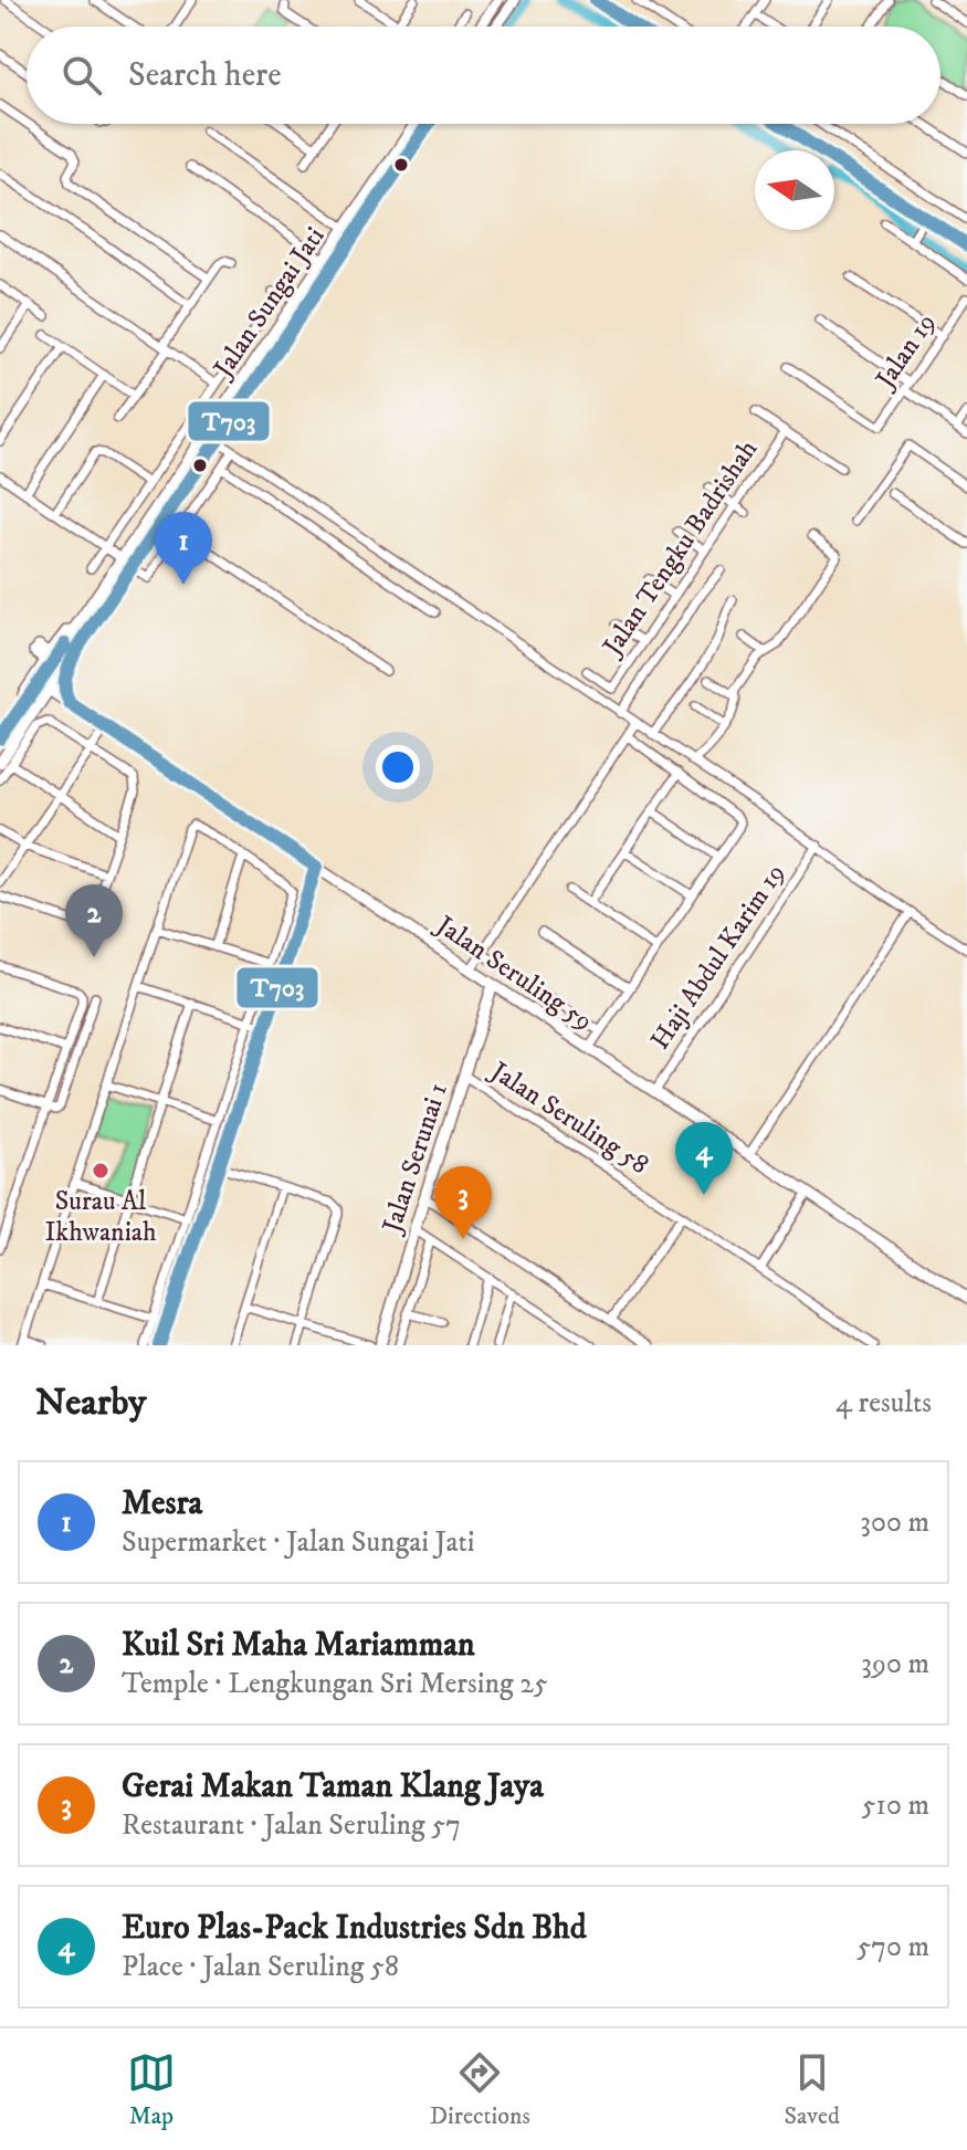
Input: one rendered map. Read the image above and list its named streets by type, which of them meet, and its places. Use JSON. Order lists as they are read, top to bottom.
{
  "streets": {
    "main road": ["Jalan Sungai Jati", "Jalan Seruling 59", "Jalan Serunai 1"],
    "street": [
      "Jalan 19",
      "Jalan Tengku Badrishah",
      "Haji Abdul Karim 19",
      "Jalan Seruling 58"
    ]
  },
  "crossings": [
    ["Jalan Sungai Jati", "Jalan Seruling 59"],
    ["Haji Abdul Karim 19", "Jalan Seruling 59"],
    ["Jalan Seruling 59", "Jalan Serunai 1"],
    ["Jalan Seruling 58", "Jalan Serunai 1"]
  ],
  "places": ["Surau Al Ikhwaniah"],
  "lines": ["transit line T703"],
  "north": "left",
  "page": {
    "search": "Search here",
    "pins": [
      "1",
      "2",
      "4",
      "3"
    ],
    "heading": ["Nearby", "4 results"],
    "list": [
      {
        "mark": "1",
        "name": "Mesra",
        "note": "Supermarket · Jalan Sungai Jati",
        "value": "300 m"
      },
      {
        "mark": "2",
        "name": "Kuil Sri Maha Mariamman",
        "note": "Temple · Lengkungan Sri Mersing 25",
        "value": "390 m"
      },
      {
        "mark": "3",
        "name": "Gerai Makan Taman Klang Jaya",
        "note": "Restaurant · Jalan Seruling 57",
        "value": "510 m"
      },
      {
        "mark": "4",
        "name": "Euro Plas-Pack Industries Sdn Bhd",
        "note": "Place · Jalan Seruling 58",
        "value": "570 m"
      }
    ],
    "nav": ["Map", "Directions", "Saved"]
  }
}
